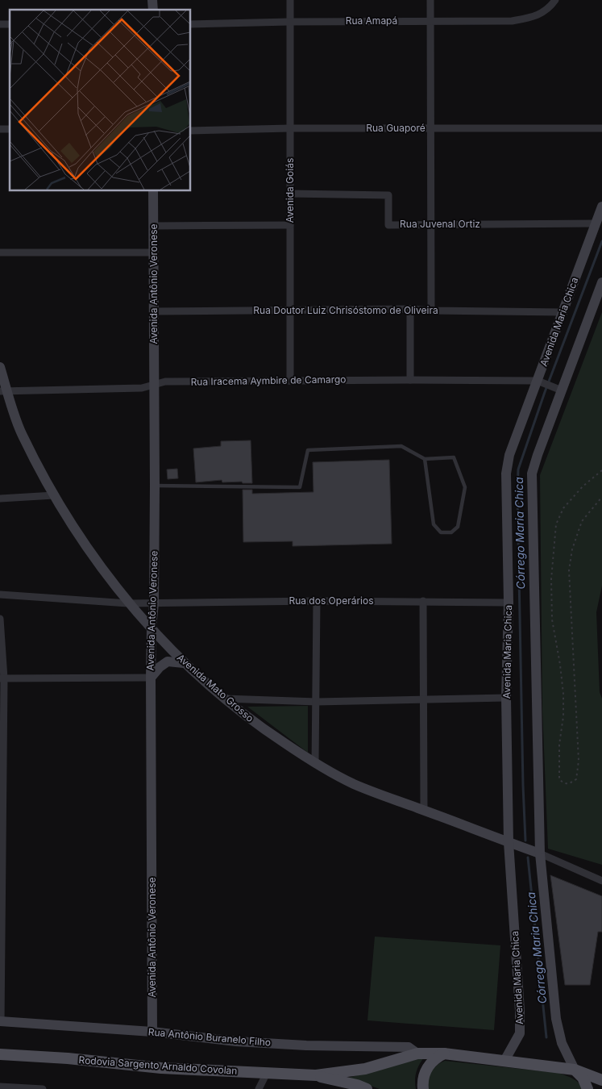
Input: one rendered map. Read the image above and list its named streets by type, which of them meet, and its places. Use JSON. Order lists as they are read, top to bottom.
{
  "streets": {
    "main road": ["Rodovia Sargento Arnaldo Covolan"],
    "street": [
      "Rua Amapá",
      "Rua Guaporé",
      "Avenida Goiás",
      "Rua Juvenal Ortiz",
      "Avenida Antônio Veronese",
      "Rua Doutor Luiz Chrisóstomo de Oliveira",
      "Avenida Maria Chica",
      "Rua Iracema Aymbire de Camargo",
      "Rua dos Operários",
      "Avenida Mato Grosso",
      "Rua Antônio Buranelo Filho"
    ]
  },
  "crossings": [
    ["Rua Amapá", "Avenida Goiás"],
    ["Rua Guaporé", "Avenida Goiás"],
    ["Avenida Goiás", "Rua Juvenal Ortiz"],
    ["Avenida Goiás", "Rua Doutor Luiz Chrisóstomo de Oliveira"],
    ["Avenida Goiás", "Rua Iracema Aymbire de Camargo"],
    ["Rua Juvenal Ortiz", "Avenida Maria Chica"],
    ["Avenida Antônio Veronese", "Rua Doutor Luiz Chrisóstomo de Oliveira"],
    ["Avenida Antônio Veronese", "Rua Iracema Aymbire de Camargo"],
    ["Avenida Antônio Veronese", "Rua dos Operários"],
    ["Avenida Antônio Veronese", "Avenida Mato Grosso"],
    ["Avenida Antônio Veronese", "Rua Antônio Buranelo Filho"],
    ["Rua Doutor Luiz Chrisóstomo de Oliveira", "Avenida Maria Chica"],
    ["Avenida Maria Chica", "Rua Iracema Aymbire de Camargo"],
    ["Avenida Maria Chica", "Rua dos Operários"],
    ["Avenida Maria Chica", "Avenida Mato Grosso"],
    ["Avenida Maria Chica", "Rodovia Sargento Arnaldo Covolan"],
    ["Rua Iracema Aymbire de Camargo", "Avenida Mato Grosso"],
    ["Rua dos Operários", "Avenida Mato Grosso"],
    ["Rua Antônio Buranelo Filho", "Rodovia Sargento Arnaldo Covolan"]
  ],
  "water": ["Córrego Maria Chica"]
}
